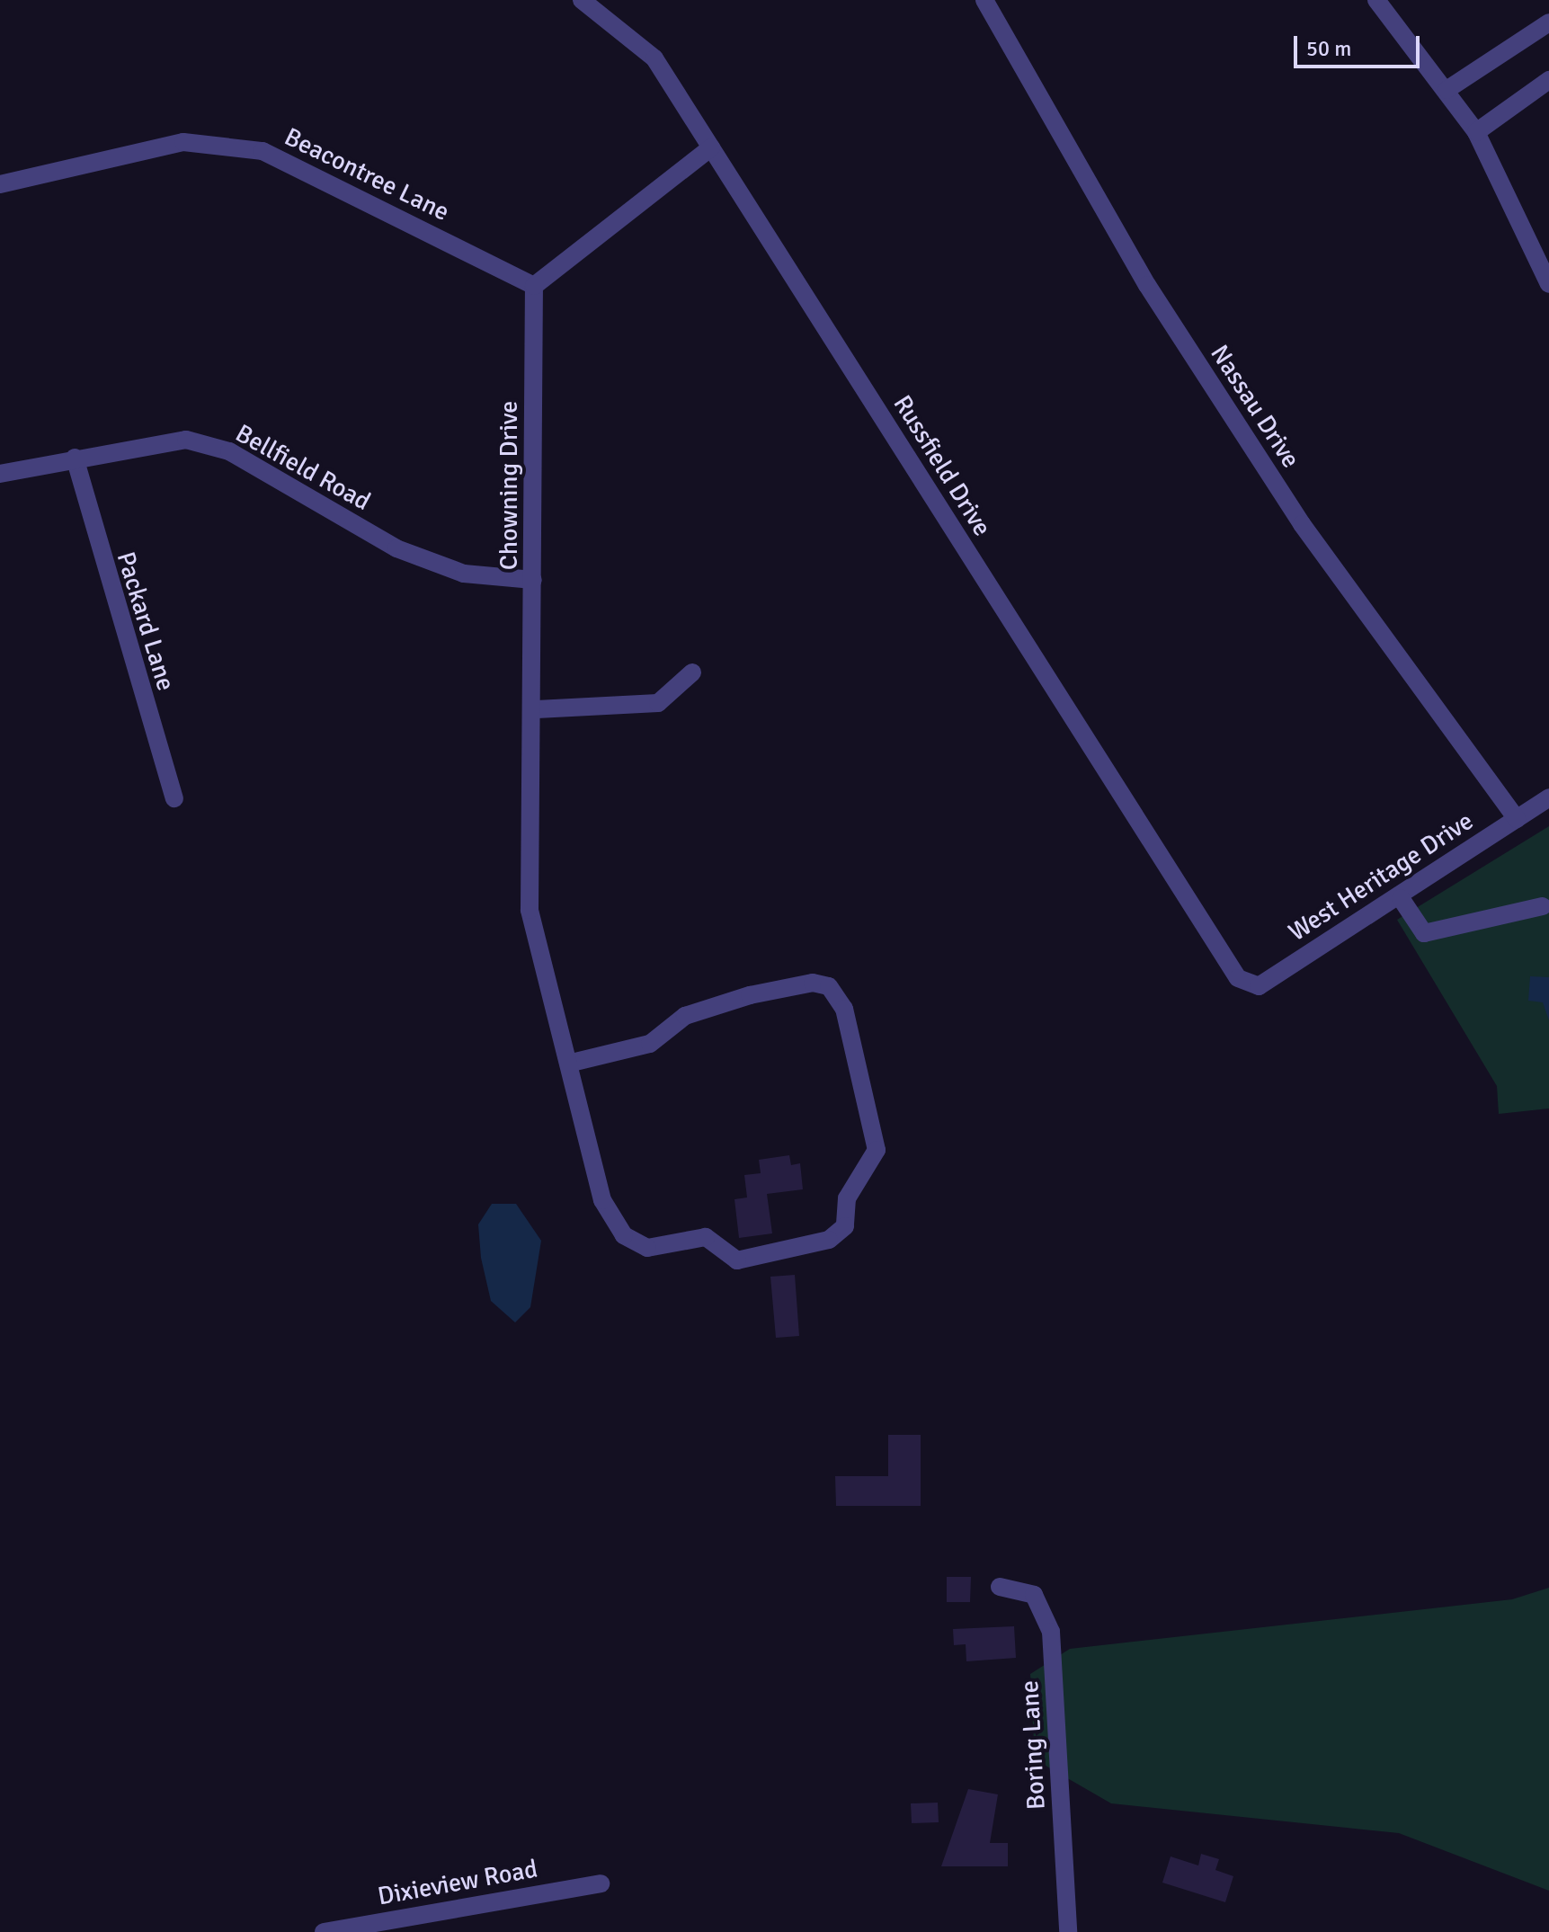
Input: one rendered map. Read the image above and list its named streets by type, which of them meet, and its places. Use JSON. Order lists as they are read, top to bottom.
{
  "streets": {
    "street": [
      "Beacontree Lane",
      "Nassau Drive",
      "Russfield Drive",
      "Bellfield Road",
      "Chowning Drive",
      "Packard Lane",
      "West Heritage Drive",
      "Boring Lane",
      "Dixieview Road"
    ]
  },
  "crossings": [
    ["Beacontree Lane", "Chowning Drive"],
    ["Nassau Drive", "West Heritage Drive"],
    ["Russfield Drive", "West Heritage Drive"],
    ["Bellfield Road", "Chowning Drive"],
    ["Bellfield Road", "Packard Lane"]
  ],
  "scale_bar": "50 m"
}
